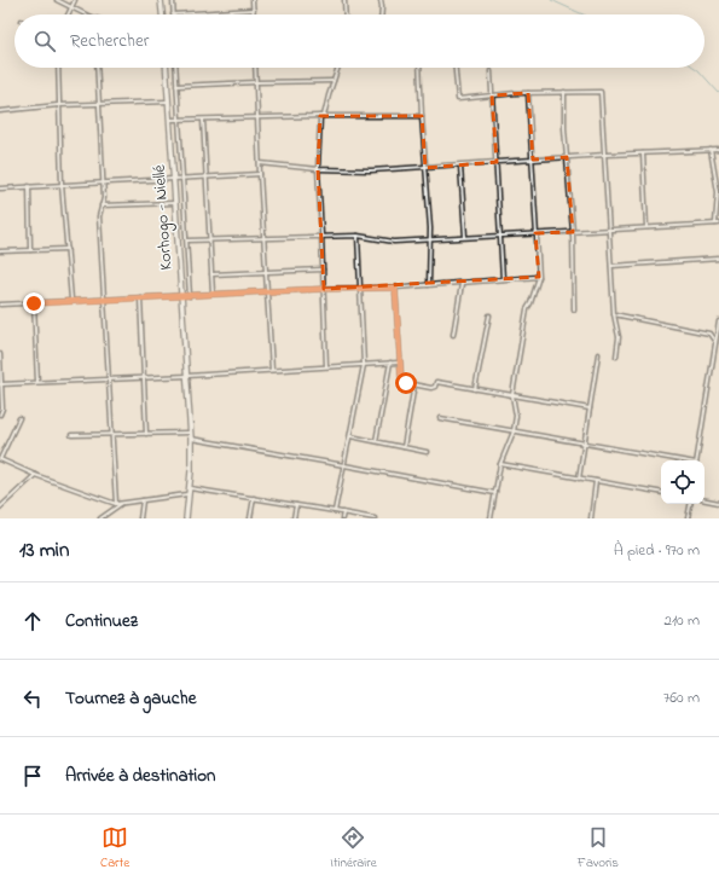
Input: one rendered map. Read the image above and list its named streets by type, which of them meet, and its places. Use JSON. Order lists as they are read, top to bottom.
{
  "streets": {
    "main road": ["Korhogo - Niellé"]
  },
  "page": {
    "search": "Rechercher",
    "heading": ["13 min", "À pied · 970 m"],
    "list": [
      ["Continuez", "210 m"],
      ["Tournez à gauche", "760 m"],
      "Arrivée à destination"
    ],
    "nav": ["Carte", "Itinéraire", "Favoris"]
  }
}
